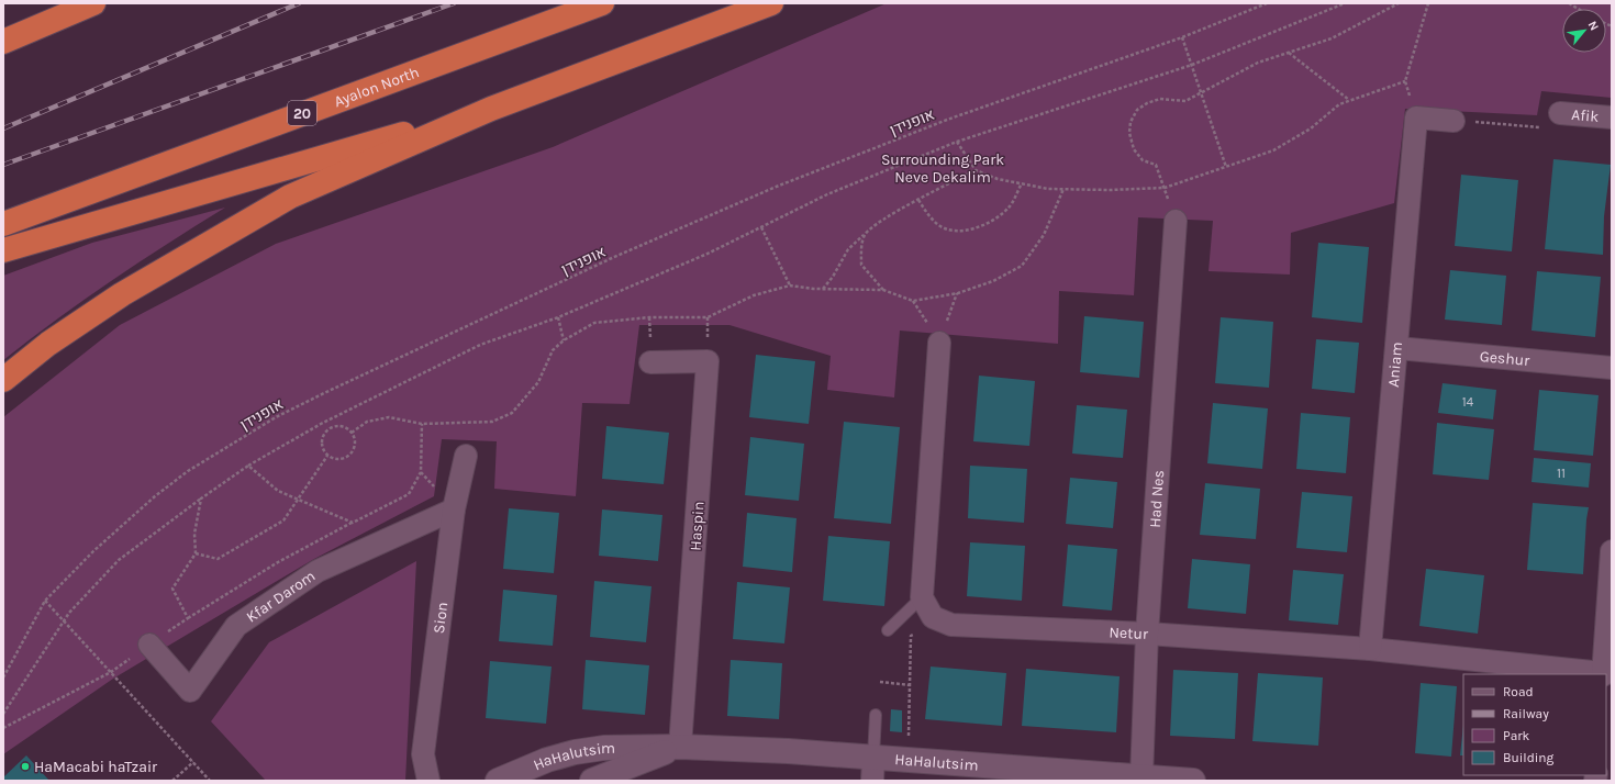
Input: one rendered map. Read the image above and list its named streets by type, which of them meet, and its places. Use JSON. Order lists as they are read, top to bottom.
{
  "streets": {
    "highway": ["Ayalon North", "20"],
    "street": [
      "Afik",
      "Geshur",
      "Aniam",
      "Had Nes",
      "Haspin",
      "Kfar Darom",
      "Sion",
      "Netur",
      "HaHalutsim"
    ],
    "path": ["אופנידן"]
  },
  "crossings": [
    ["Geshur", "Aniam"],
    ["Aniam", "Netur"],
    ["Had Nes", "Netur"],
    ["Had Nes", "HaHalutsim"],
    ["Haspin", "HaHalutsim"],
    ["Kfar Darom", "Sion"]
  ],
  "parks": ["Surrounding Park Neve Dekalim"],
  "places": ["HaMacabi haTzair"],
  "house_numbers": ["14", "11"],
  "legend": [
    "Road",
    "Railway",
    "Park",
    "Building"
  ],
  "north": "top right"
}
